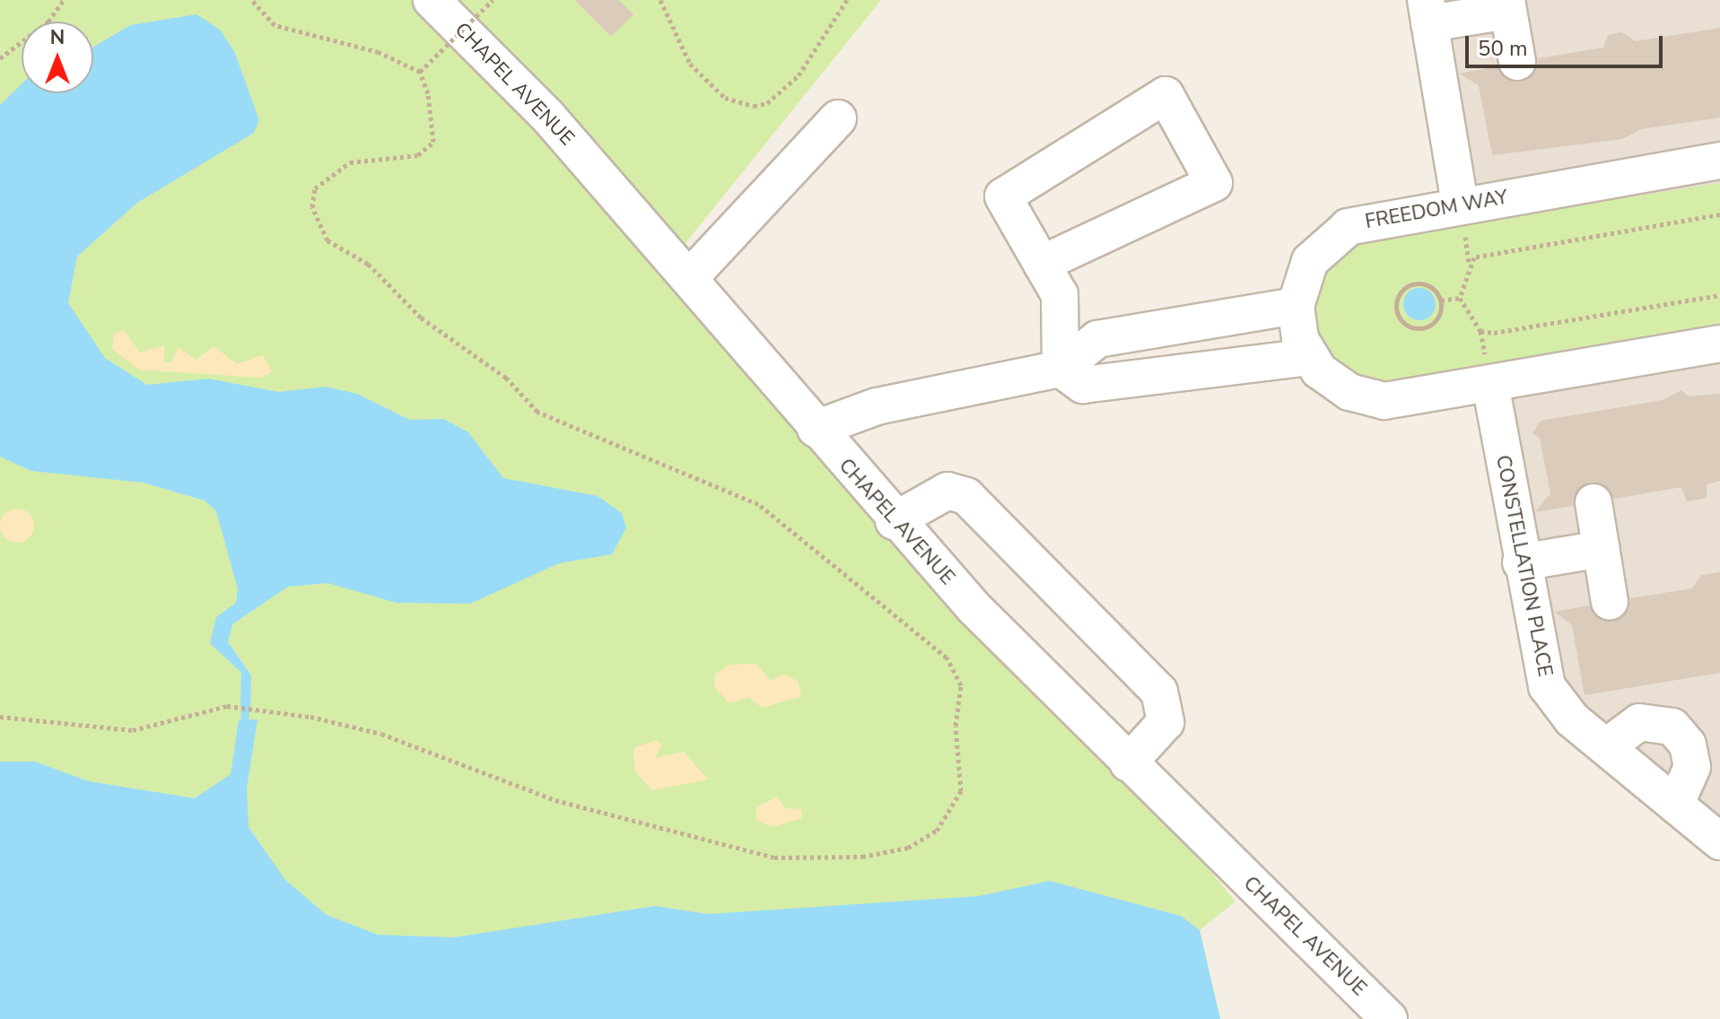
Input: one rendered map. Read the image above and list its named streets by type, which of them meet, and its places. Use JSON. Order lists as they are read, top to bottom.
{
  "streets": {
    "street": ["CHAPEL AVENUE", "FREEDOM WAY", "CONSTELLATION PLACE"]
  },
  "crossings": [
    ["FREEDOM WAY", "CONSTELLATION PLACE"]
  ],
  "scale_bar": "50 m",
  "north": "top"
}
